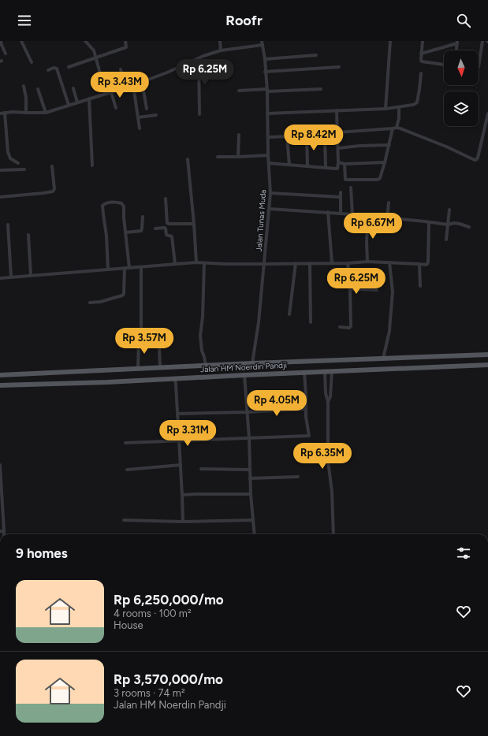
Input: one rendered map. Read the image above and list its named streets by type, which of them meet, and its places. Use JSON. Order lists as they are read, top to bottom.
{
  "streets": {
    "main road": ["Jalan HM Noerdin Pandji"],
    "street": ["Jalan Tunas Muda"]
  },
  "crossings": [
    ["Jalan Tunas Muda", "Jalan HM Noerdin Pandji"]
  ],
  "north": "bottom",
  "page": {
    "header": "Roofr",
    "price": [
      "Rp 6.25M",
      "Rp 3.43M",
      "Rp 8.42M",
      "Rp 6.67M",
      "Rp 6.25M",
      "Rp 3.57M",
      "Rp 4.05M",
      "Rp 3.31M",
      "Rp 6.35M"
    ],
    "heading": "9 homes",
    "list": [
      {
        "name": "Rp 6,250,000/mo",
        "note": "4 rooms · 100 m² · House"
      },
      {
        "name": "Rp 3,570,000/mo",
        "note": "3 rooms · 74 m² · Jalan HM Noerdin Pandji"
      }
    ]
  }
}
